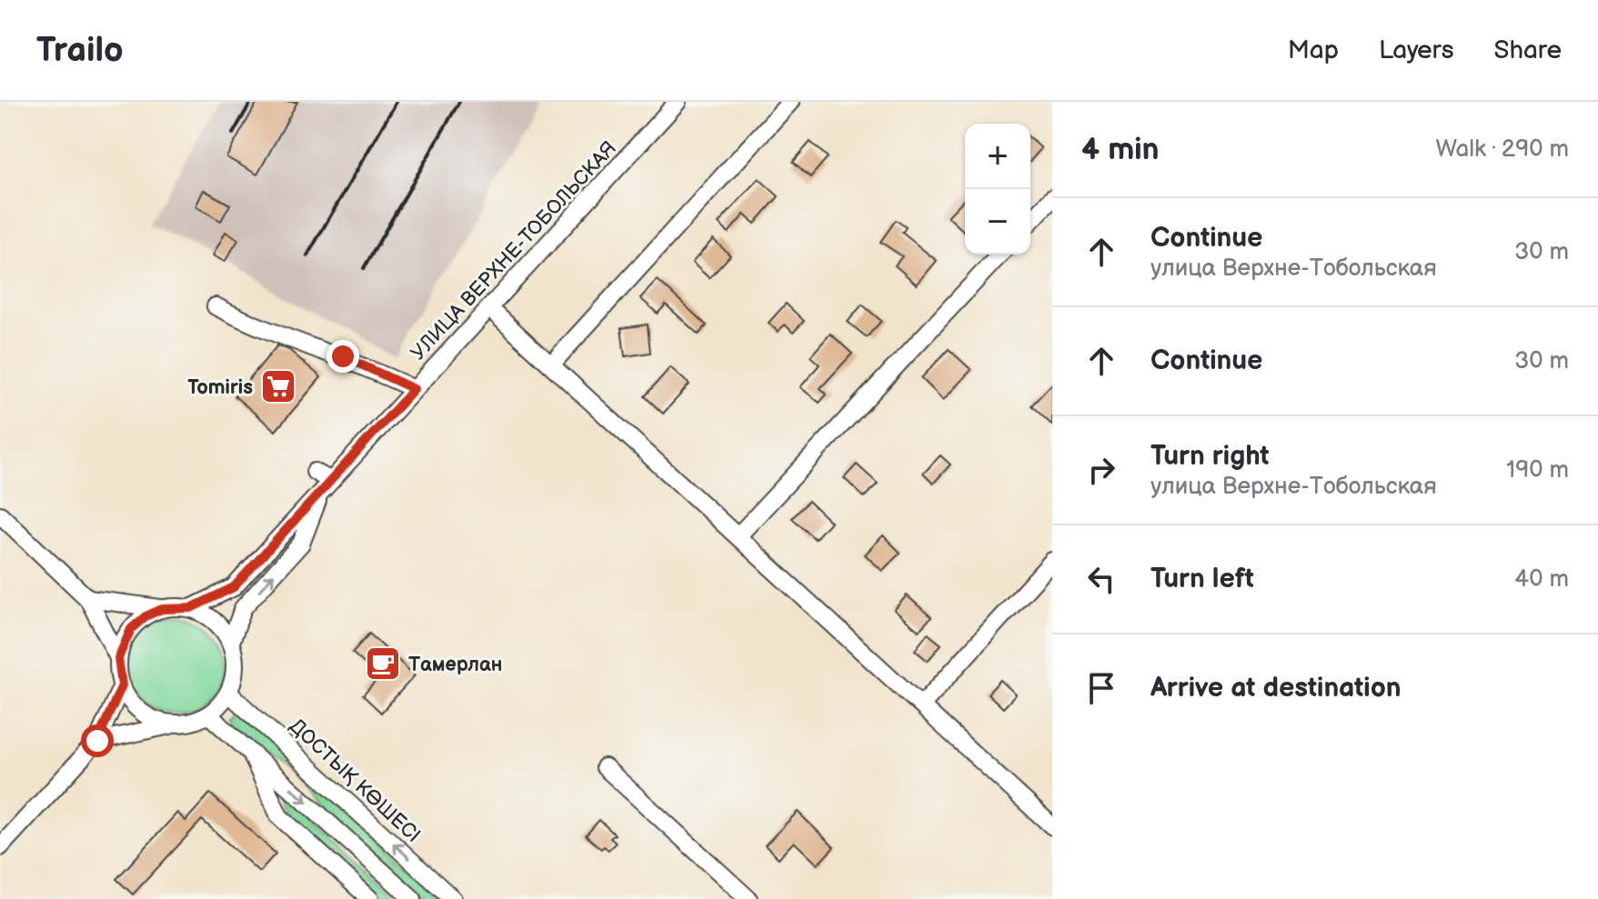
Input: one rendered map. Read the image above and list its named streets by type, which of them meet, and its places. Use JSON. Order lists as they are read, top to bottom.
{
  "streets": {
    "street": ["УЛИЦА ВЕРХНЕ-ТОБОЛЬСКАЯ", "ДОСТЫҚ КӨШЕСІ"]
  },
  "crossings": [
    ["УЛИЦА ВЕРХНЕ-ТОБОЛЬСКАЯ", "ДОСТЫҚ КӨШЕСІ"]
  ],
  "places": {
    "supermarket": ["Tomiris"],
    "cafe": ["Тамерлан"]
  },
  "page": {
    "header": "Trailo",
    "nav": ["Map", "Layers", "Share"],
    "heading": ["4 min", "Walk · 290 m"],
    "map_buttons": ["+", "−"],
    "list": [
      ["Continue", "улица Верхне-Тобольская", "30 m"],
      ["Continue", "30 m"],
      ["Turn right", "улица Верхне-Тобольская", "190 m"],
      ["Turn left", "40 m"],
      "Arrive at destination"
    ]
  }
}
